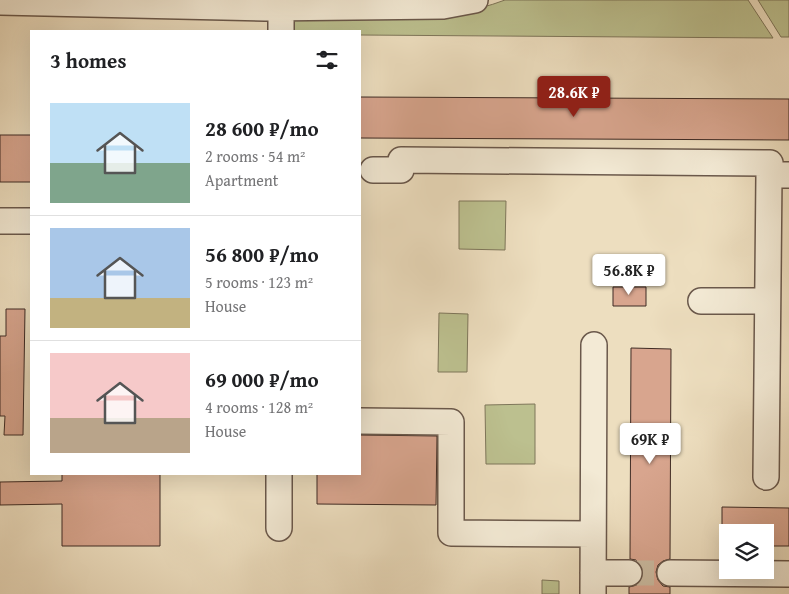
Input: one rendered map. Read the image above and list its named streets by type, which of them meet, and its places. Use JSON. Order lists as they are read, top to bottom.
{
  "page": {
    "heading": "3 homes",
    "price": ["28.6K ₽", "56.8K ₽", "69K ₽"],
    "list": [
      {
        "name": "28 600 ₽/mo",
        "note": "2 rooms · 54 m² · Apartment"
      },
      {
        "name": "56 800 ₽/mo",
        "note": "5 rooms · 123 m² · House"
      },
      {
        "name": "69 000 ₽/mo",
        "note": "4 rooms · 128 m² · House"
      }
    ]
  }
}
